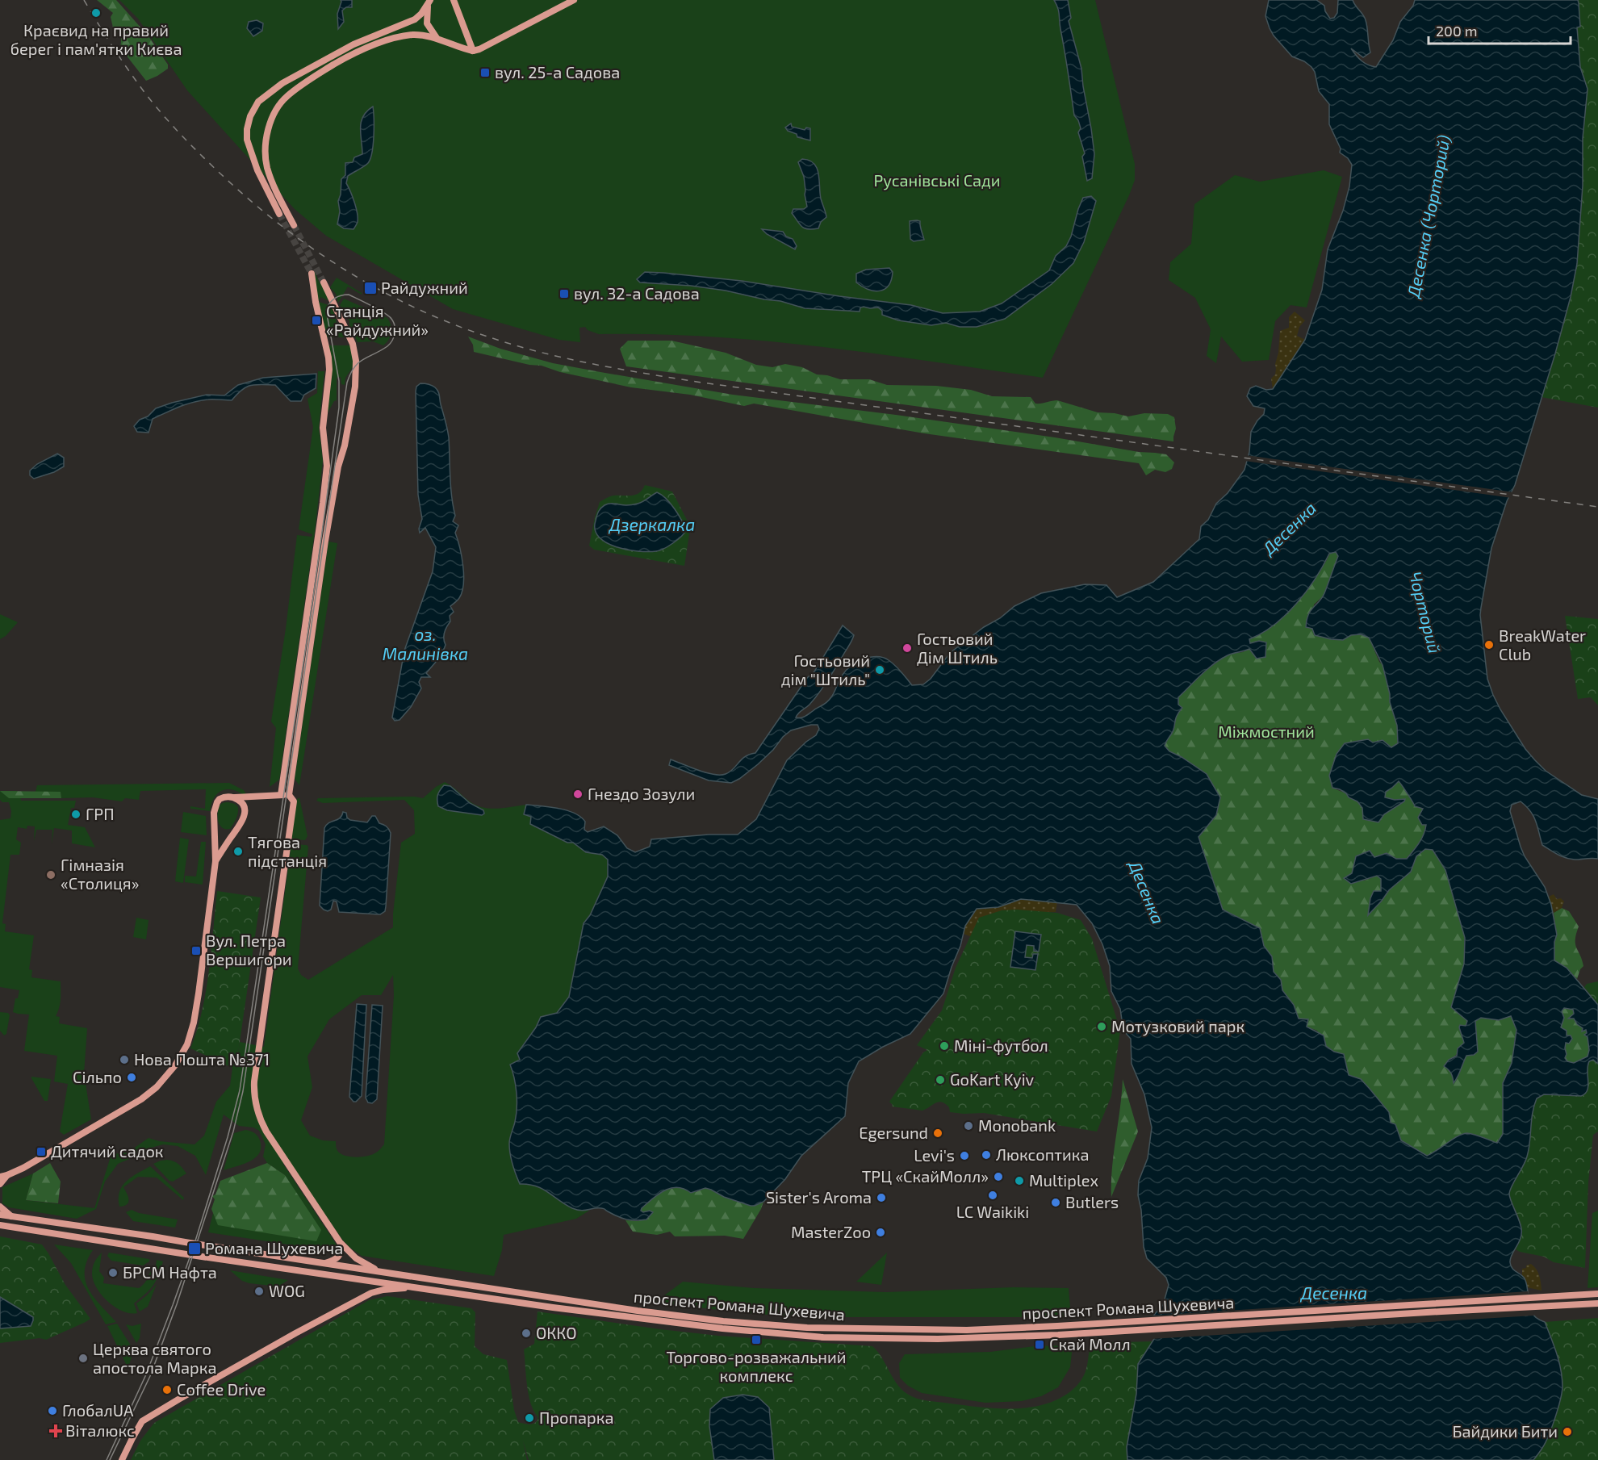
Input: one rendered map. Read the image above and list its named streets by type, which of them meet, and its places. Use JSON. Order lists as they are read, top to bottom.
{
  "streets": {
    "main road": ["проспект Романа Шухевича"]
  },
  "water": [
    "Десенка (Чорторий)",
    "Дзеркалка",
    "Десенка",
    "Чорторий",
    "оз. Малинівка"
  ],
  "parks": ["Русанівські Сади", "Міжмостний"],
  "places": {
    "other": [
      "Краєвид на правий берег і пам'ятки Києва",
      "BreakWater Club",
      "Гостьовий Дім Штиль",
      "Гостьовий дім \"Штиль\"",
      "Гнездо Зозули",
      "ГРП",
      "Тягова пiдстанцiя",
      "Гімназія «Столиця»",
      "Мотузковий парк",
      "Міні-футбол",
      "Нова Пошта №371",
      "Сільпо",
      "GoKart Kyiv",
      "Monobank",
      "Egersund",
      "Люксоптика",
      "Levi's",
      "ТРЦ «СкайМолл»",
      "Multiplex",
      "LC Waikiki",
      "Sister's Aroma",
      "Butlers",
      "MasterZoo",
      "БРСМ Нафта",
      "WOG",
      "ОККО",
      "Церква святого апостола Марка",
      "Coffee Drive",
      "ГлобалUA",
      "Пропарка",
      "Байдики Бити"
    ],
    "transit": [
      "вул. 25-а Садова",
      "Райдужний",
      "вул. 32-а Садова",
      "Станція «Райдужний»",
      "Вул. Петра Вершигори",
      "Дитячий садок",
      "Романа Шухевича",
      "Торгово-розважальний комплекс",
      "Скай Молл"
    ],
    "health": ["Віталюкс"]
  },
  "scale_bar": "200 m"
}
